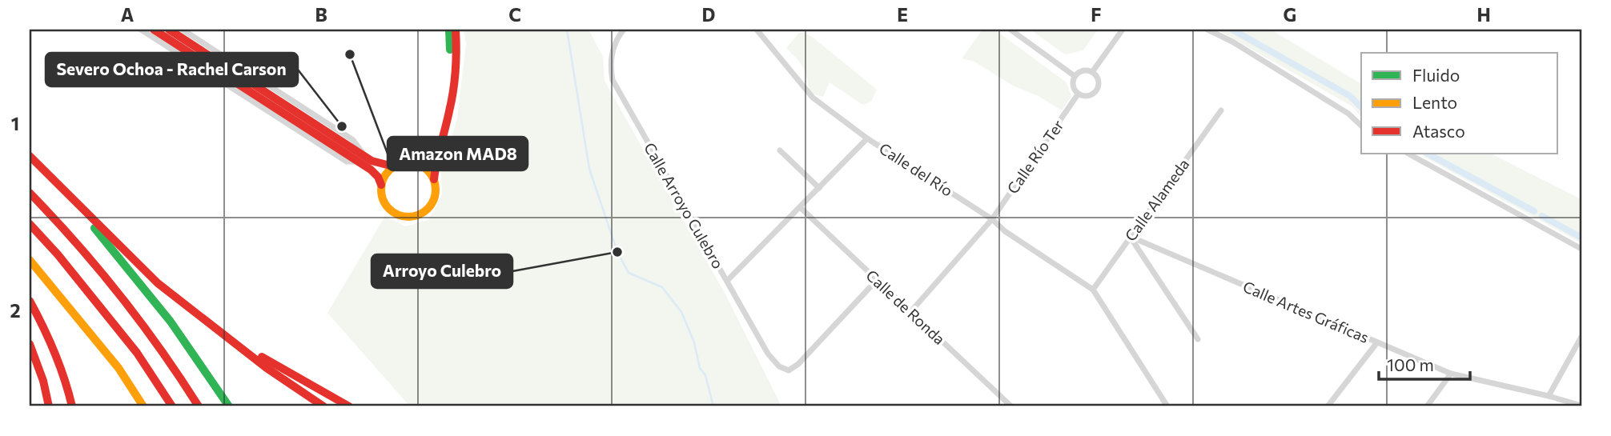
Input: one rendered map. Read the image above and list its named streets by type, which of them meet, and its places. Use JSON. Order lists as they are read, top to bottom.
{
  "streets": {
    "street": [
      "Calle Río Ter",
      "Calle del Río",
      "Calle Alameda",
      "Calle Arroyo Culebro",
      "Calle de Ronda",
      "Calle Artes Gráficas"
    ]
  },
  "crossings": [
    ["Calle Río Ter", "Calle del Río"],
    ["Calle Río Ter", "Calle de Ronda"],
    ["Calle del Río", "Calle Alameda"],
    ["Calle Alameda", "Calle Artes Gráficas"],
    ["Calle Arroyo Culebro", "Calle de Ronda"]
  ],
  "places": ["Amazon MAD8", "Severo Ochoa - Rachel Carson", "Arroyo Culebro"],
  "legend": ["Fluido", "Lento", "Atasco"],
  "scale_bar": "100 m",
  "grid": {
    "columns": [
      "A",
      "B",
      "C",
      "D",
      "E",
      "F",
      "G",
      "H"
    ],
    "rows": ["1", "2"]
  }
}
